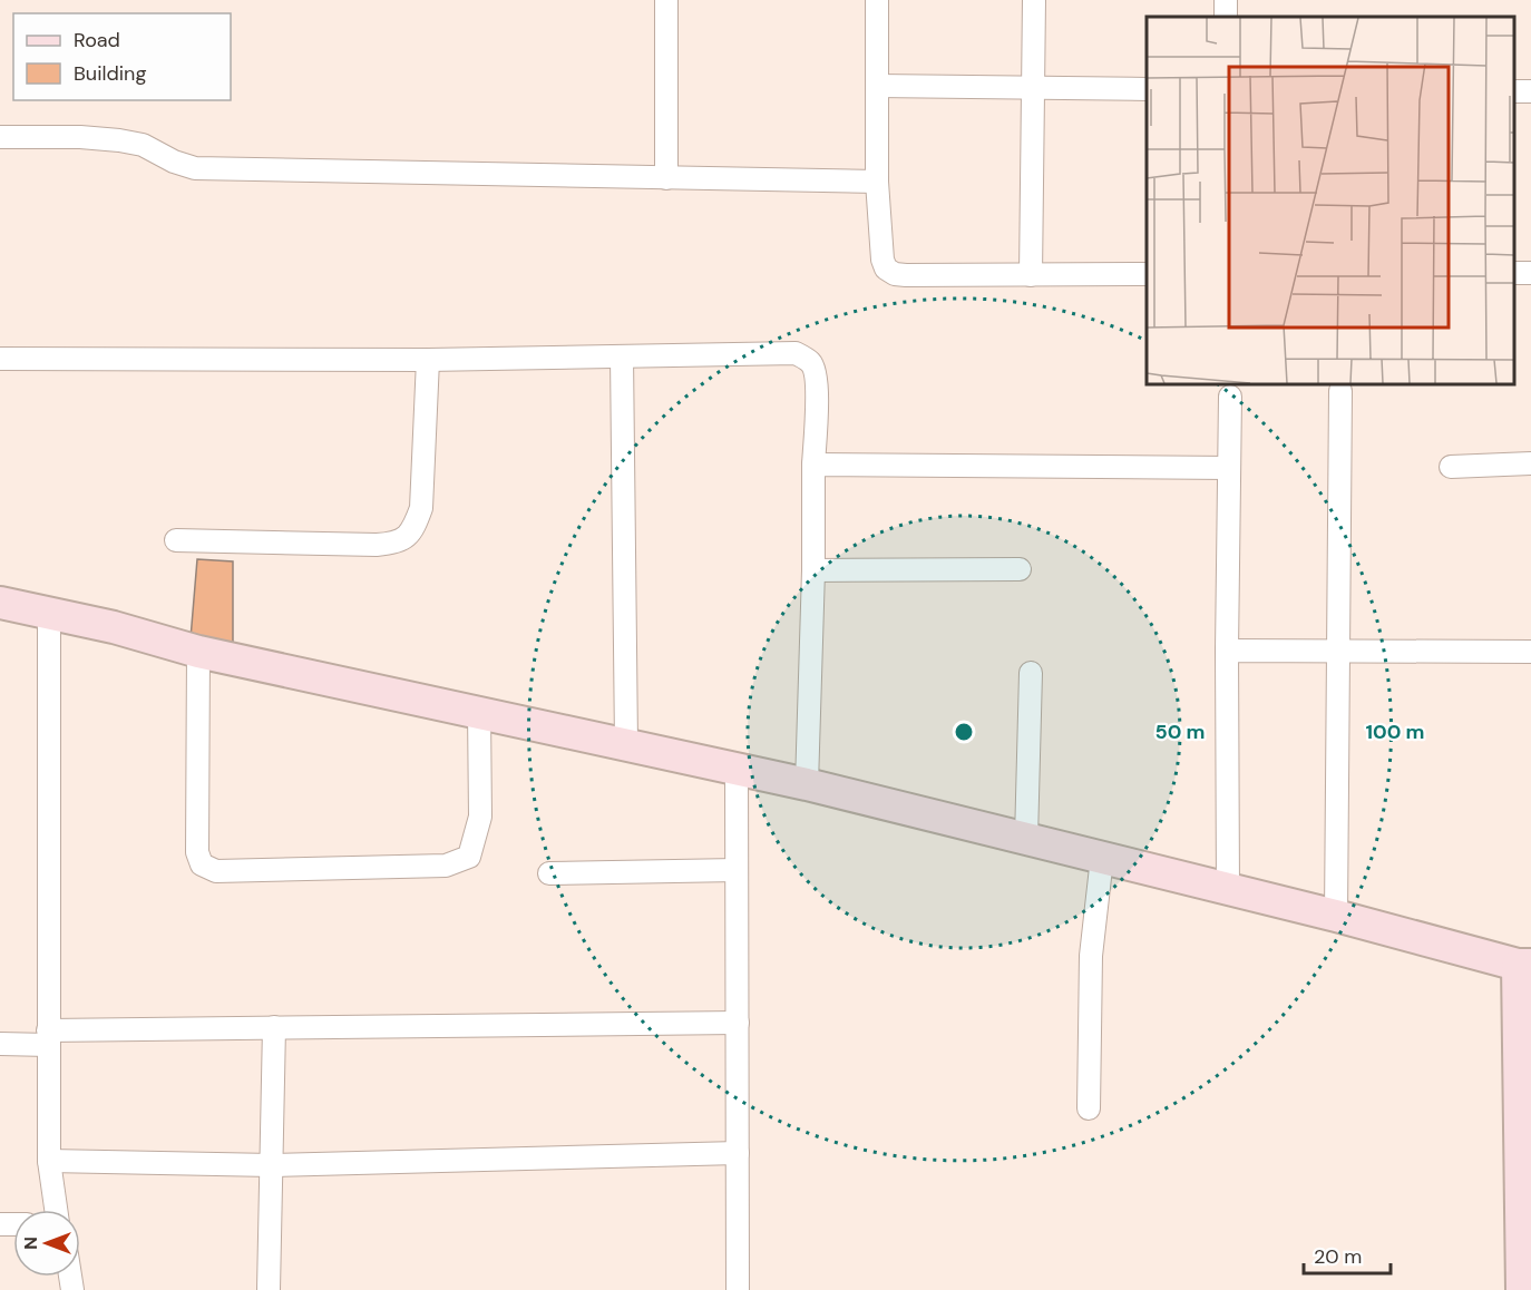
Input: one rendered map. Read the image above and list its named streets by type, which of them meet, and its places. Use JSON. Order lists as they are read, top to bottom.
{
  "legend": ["Road", "Building"],
  "scale_bar": "20 m",
  "north": "left",
  "rings": ["50 m", "100 m"]
}
